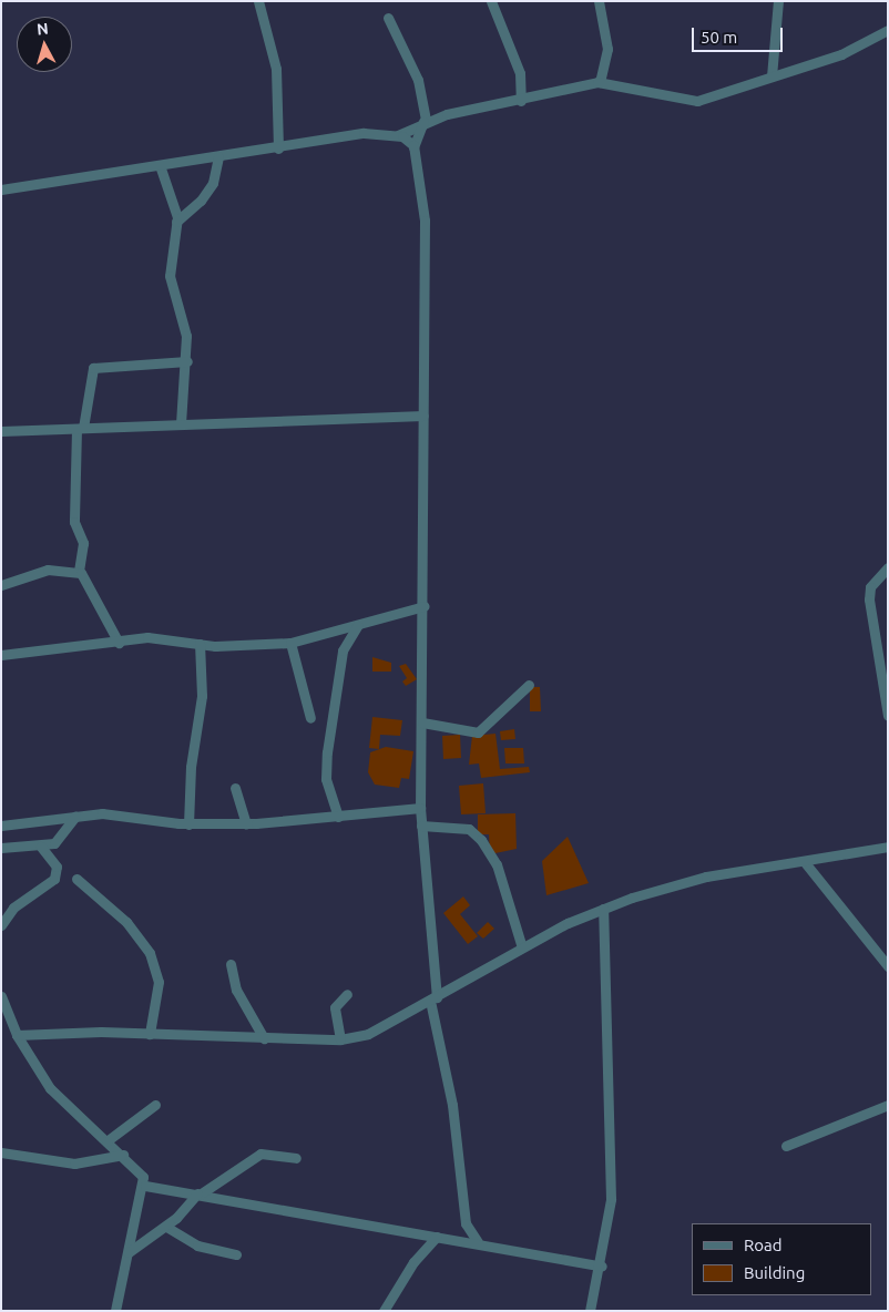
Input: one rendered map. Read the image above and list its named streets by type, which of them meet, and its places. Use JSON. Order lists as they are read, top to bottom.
{
  "legend": ["Road", "Building"],
  "scale_bar": "50 m",
  "north": "top"
}
